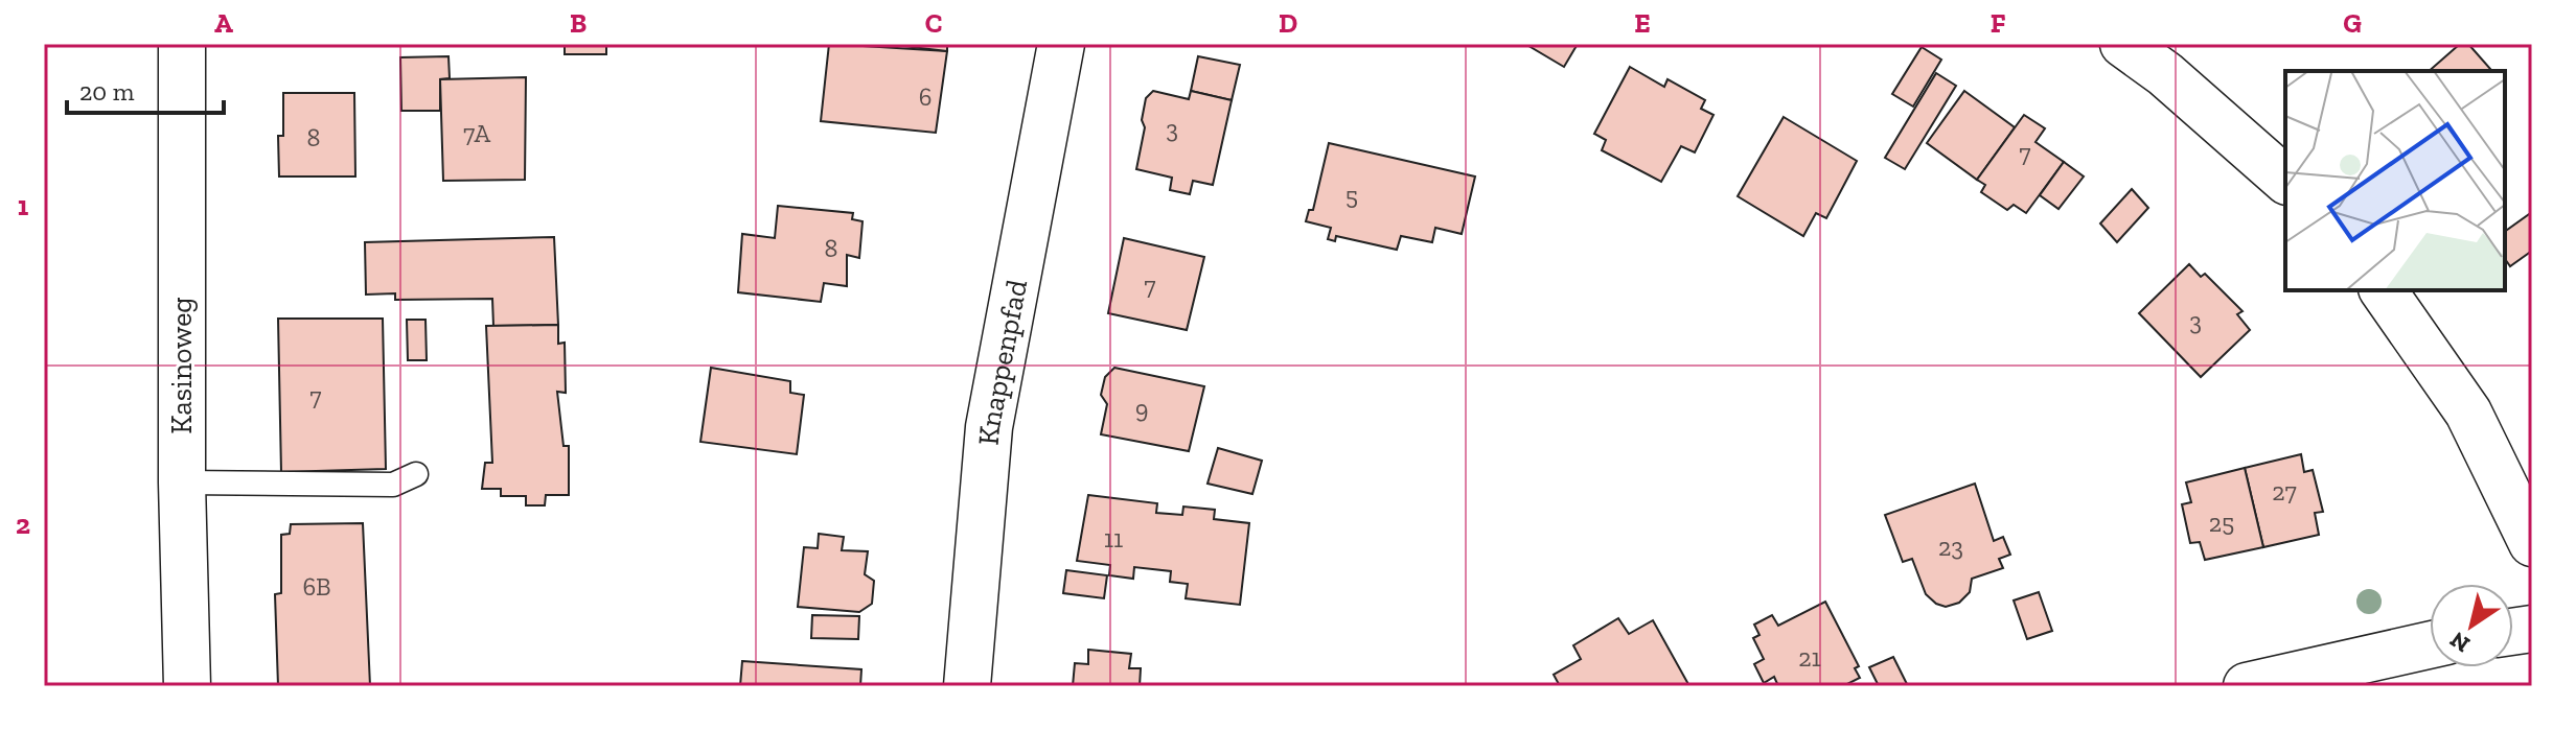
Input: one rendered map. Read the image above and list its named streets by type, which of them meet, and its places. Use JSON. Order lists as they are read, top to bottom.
{
  "streets": {
    "street": ["Knappenpfad", "Kasinoweg"]
  },
  "house_numbers": [
    "6",
    "3",
    "7A",
    "8",
    "7",
    "5",
    "8",
    "7",
    "3",
    "7",
    "9",
    "27",
    "25",
    "11",
    "23",
    "6B",
    "21"
  ],
  "scale_bar": "20 m",
  "north": "bottom left",
  "grid": {
    "columns": [
      "A",
      "B",
      "C",
      "D",
      "E",
      "F",
      "G"
    ],
    "rows": ["1", "2"]
  }
}
